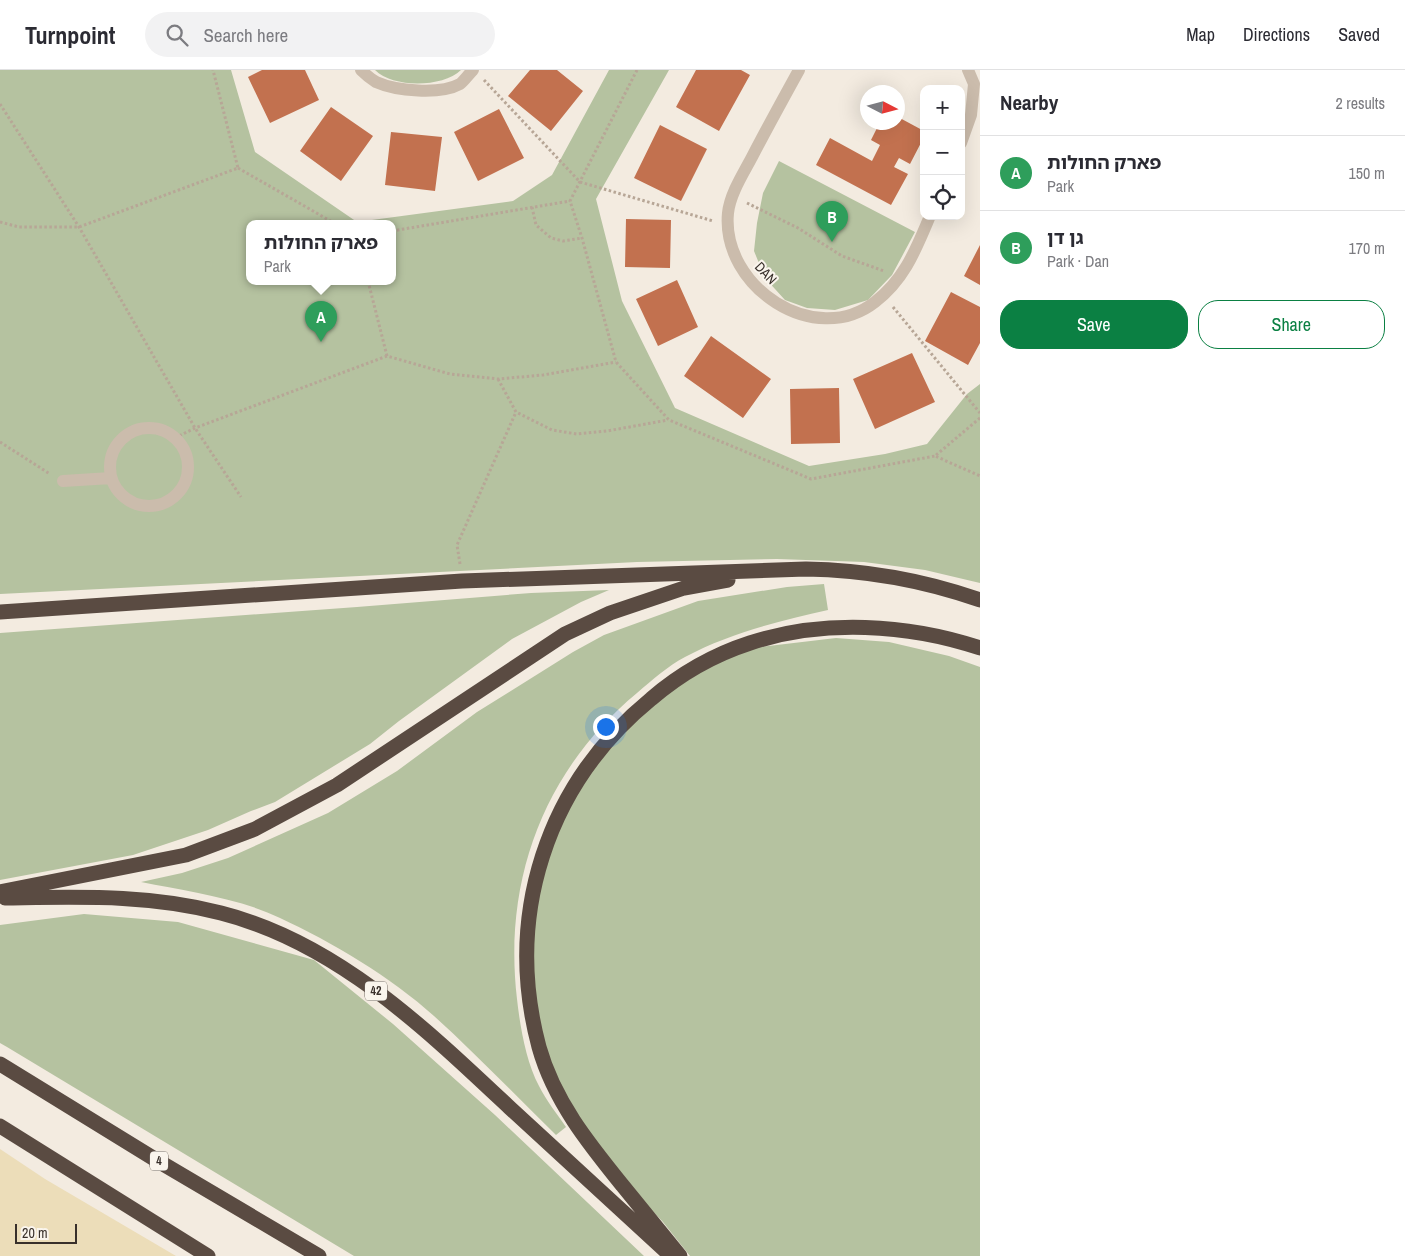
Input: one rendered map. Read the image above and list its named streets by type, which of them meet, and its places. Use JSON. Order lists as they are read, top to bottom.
{
  "streets": {
    "highway": ["42", "4"],
    "street": ["DAN"]
  },
  "scale_bar": "20 m",
  "north": "right",
  "page": {
    "header": "Turnpoint",
    "search": "Search here",
    "nav": ["Map", "Directions", "Saved"],
    "heading": ["Nearby", "2 results"],
    "map_buttons": ["+", "−"],
    "list": [
      {
        "mark": "A",
        "name": "פארק החולות",
        "note": "Park",
        "value": "150 m"
      },
      {
        "mark": "B",
        "name": "גן דן",
        "note": "Park · Dan",
        "value": "170 m"
      }
    ],
    "pins": ["B", "A"],
    "popup": ["פארק החולות", "Park"],
    "buttons": ["Save", "Share"],
    "scale": "20 m"
  }
}
